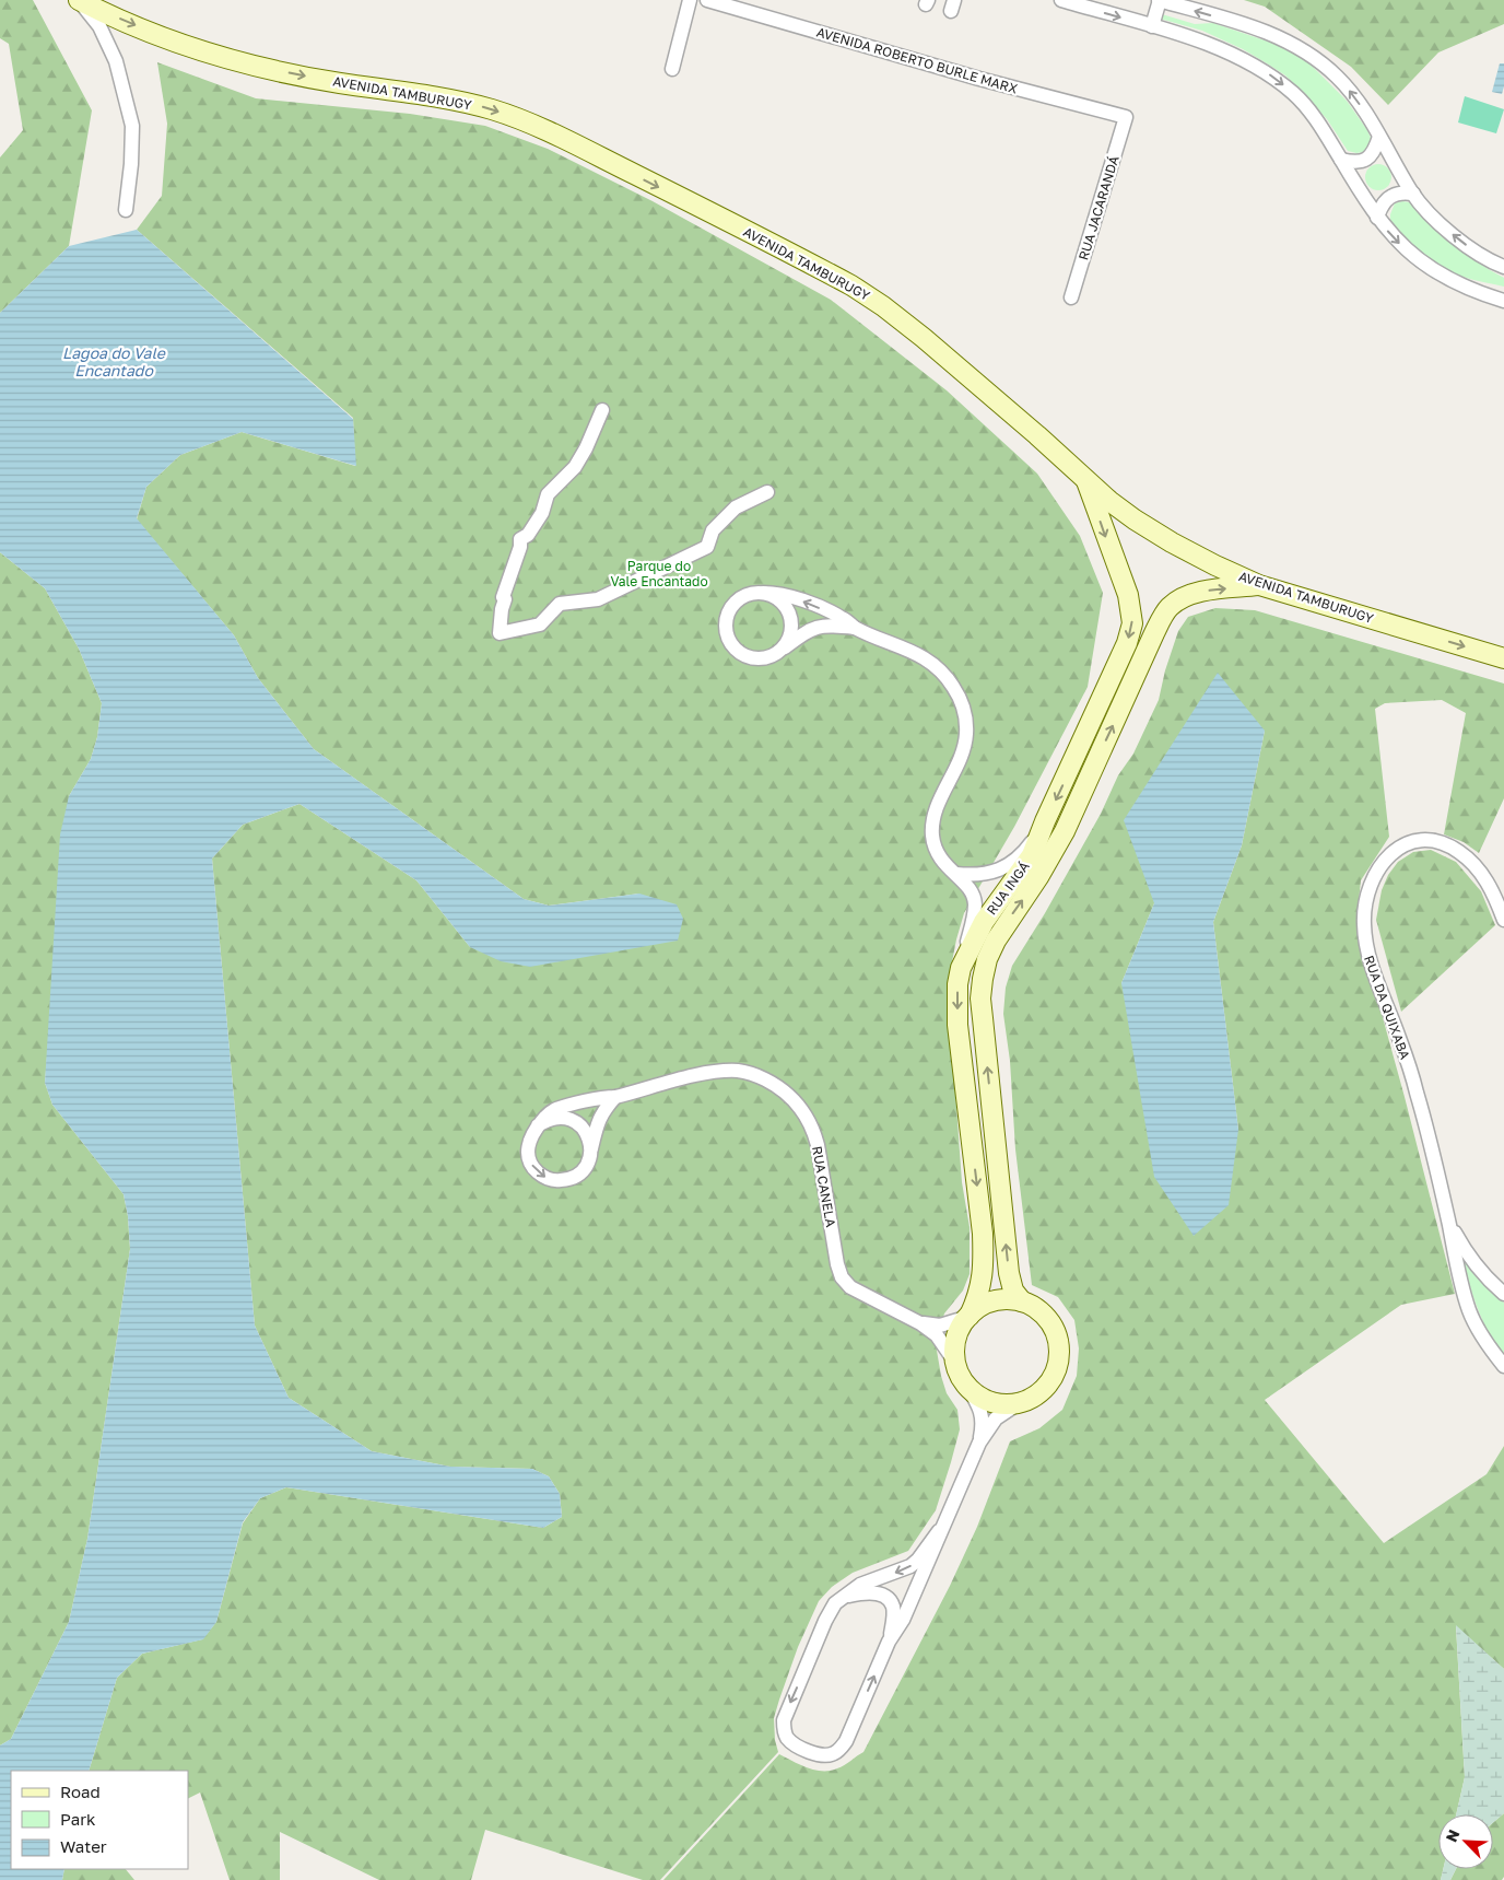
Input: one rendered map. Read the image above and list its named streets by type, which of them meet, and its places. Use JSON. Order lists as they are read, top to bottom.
{
  "streets": {
    "street": [
      "AVENIDA ROBERTO BURLE MARX",
      "AVENIDA TAMBURUGY",
      "RUA JACARANDÁ",
      "RUA INGÁ",
      "RUA DA QUIXABA",
      "RUA CANELA"
    ]
  },
  "crossings": [
    ["AVENIDA ROBERTO BURLE MARX", "RUA JACARANDÁ"],
    ["AVENIDA TAMBURUGY", "RUA INGÁ"],
    ["RUA INGÁ", "RUA CANELA"]
  ],
  "one_way": ["AVENIDA TAMBURUGY"],
  "water": ["Lagoa do Vale Encantado"],
  "parks": ["Parque do Vale Encantado"],
  "legend": ["Road", "Park", "Water"],
  "north": "top left"
}
